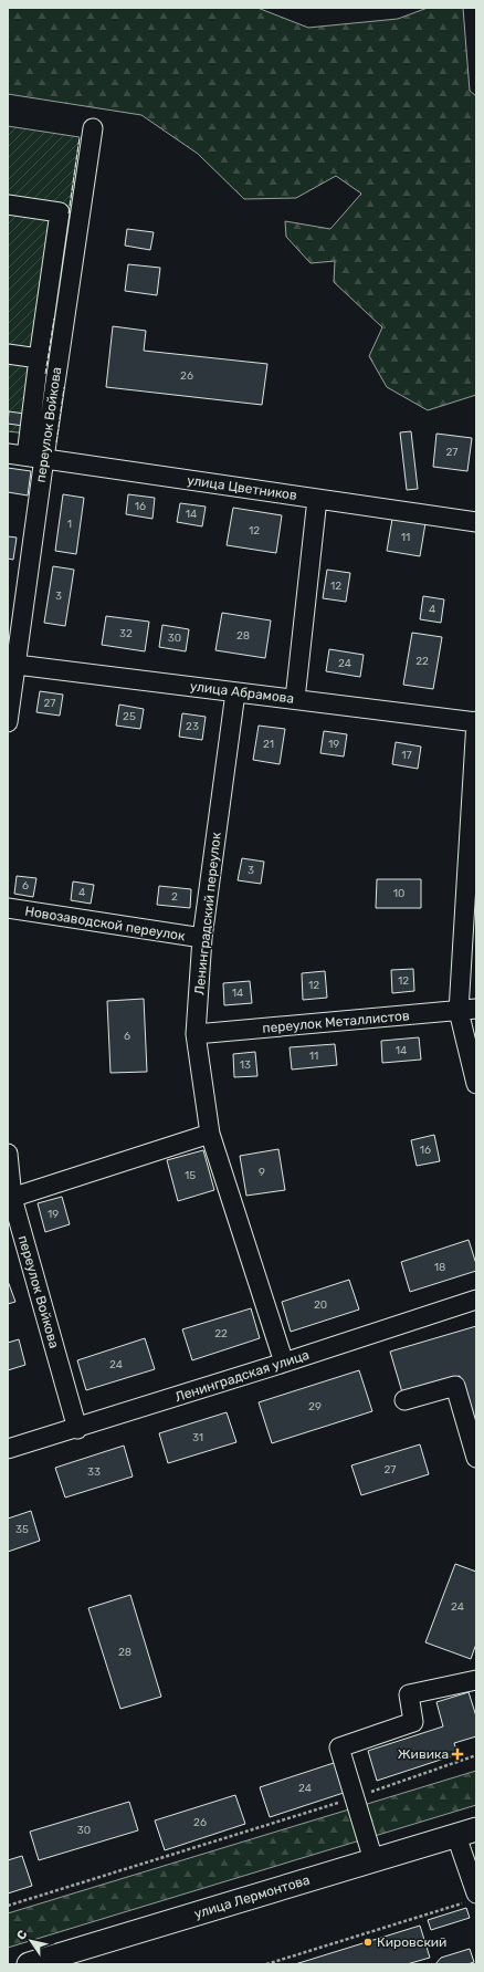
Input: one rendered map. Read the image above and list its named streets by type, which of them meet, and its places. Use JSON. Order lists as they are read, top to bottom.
{
  "streets": {
    "main road": ["улица Лермонтова"],
    "street": [
      "переулок Войкова",
      "улица Цветников",
      "улица Абрамова",
      "Ленинградский переулок",
      "Новозаводской переулок",
      "переулок Металлистов",
      "Ленинградская улица"
    ]
  },
  "crossings": [
    ["переулок Войкова", "улица Цветников"],
    ["переулок Войкова", "улица Абрамова"],
    ["переулок Войкова", "Ленинградская улица"],
    ["улица Абрамова", "Ленинградский переулок"],
    ["Ленинградский переулок", "Новозаводской переулок"],
    ["Ленинградский переулок", "переулок Металлистов"],
    ["Ленинградский переулок", "Ленинградская улица"]
  ],
  "places": {
    "health": ["Живика"],
    "other": ["Кировский"]
  },
  "house_numbers": [
    "26",
    "27",
    "16",
    "14",
    "1",
    "12",
    "11",
    "12",
    "3",
    "4",
    "32",
    "28",
    "30",
    "22",
    "24",
    "27",
    "25",
    "23",
    "21",
    "19",
    "17",
    "3",
    "6",
    "4",
    "10",
    "2",
    "12",
    "12",
    "14",
    "6",
    "14",
    "11",
    "13",
    "16",
    "9",
    "15",
    "19",
    "18",
    "20",
    "22",
    "24",
    "29",
    "31",
    "27",
    "33",
    "35",
    "24",
    "28",
    "24",
    "26",
    "30"
  ],
  "north": "top left"
}
